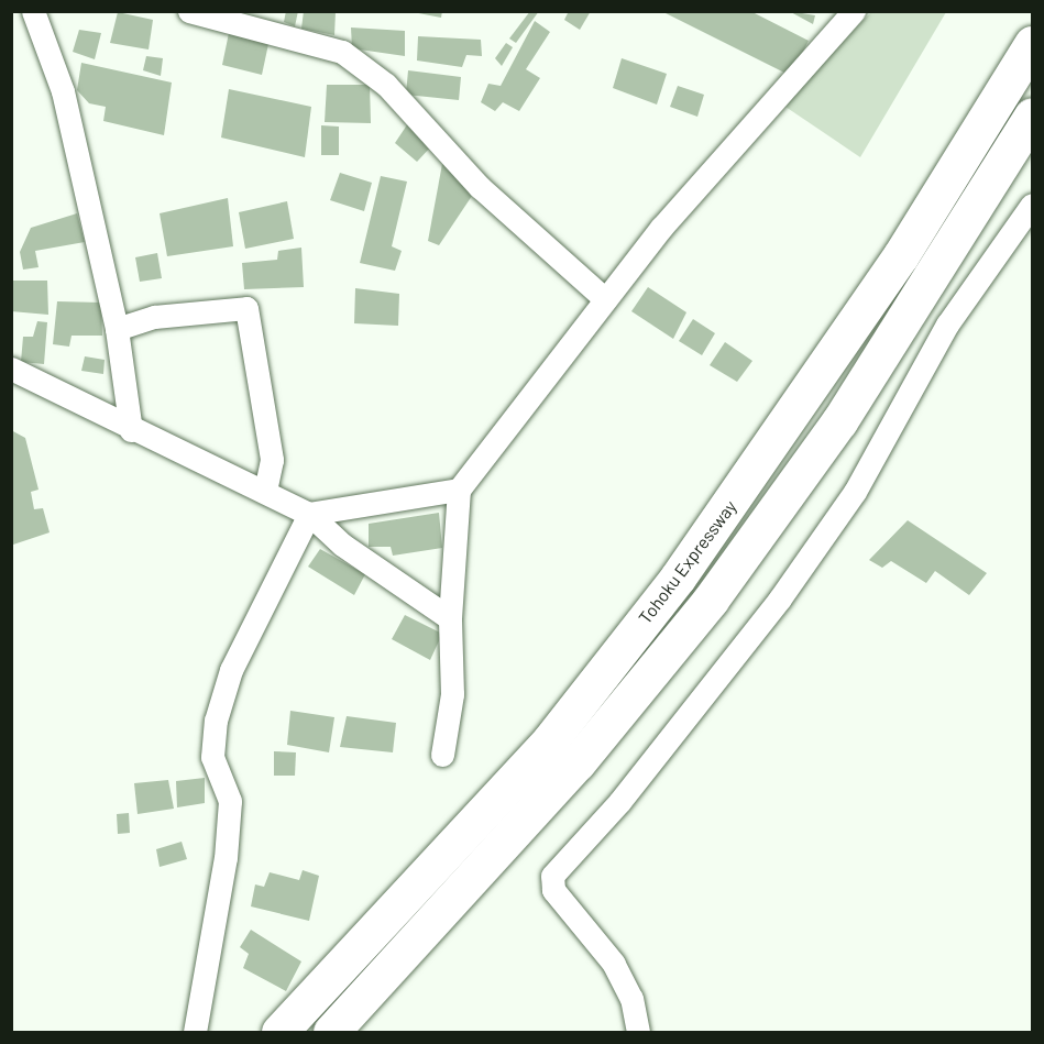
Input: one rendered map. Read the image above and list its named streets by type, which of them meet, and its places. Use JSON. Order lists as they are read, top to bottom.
{
  "streets": {
    "highway": ["Tohoku Expressway"]
  }
}
